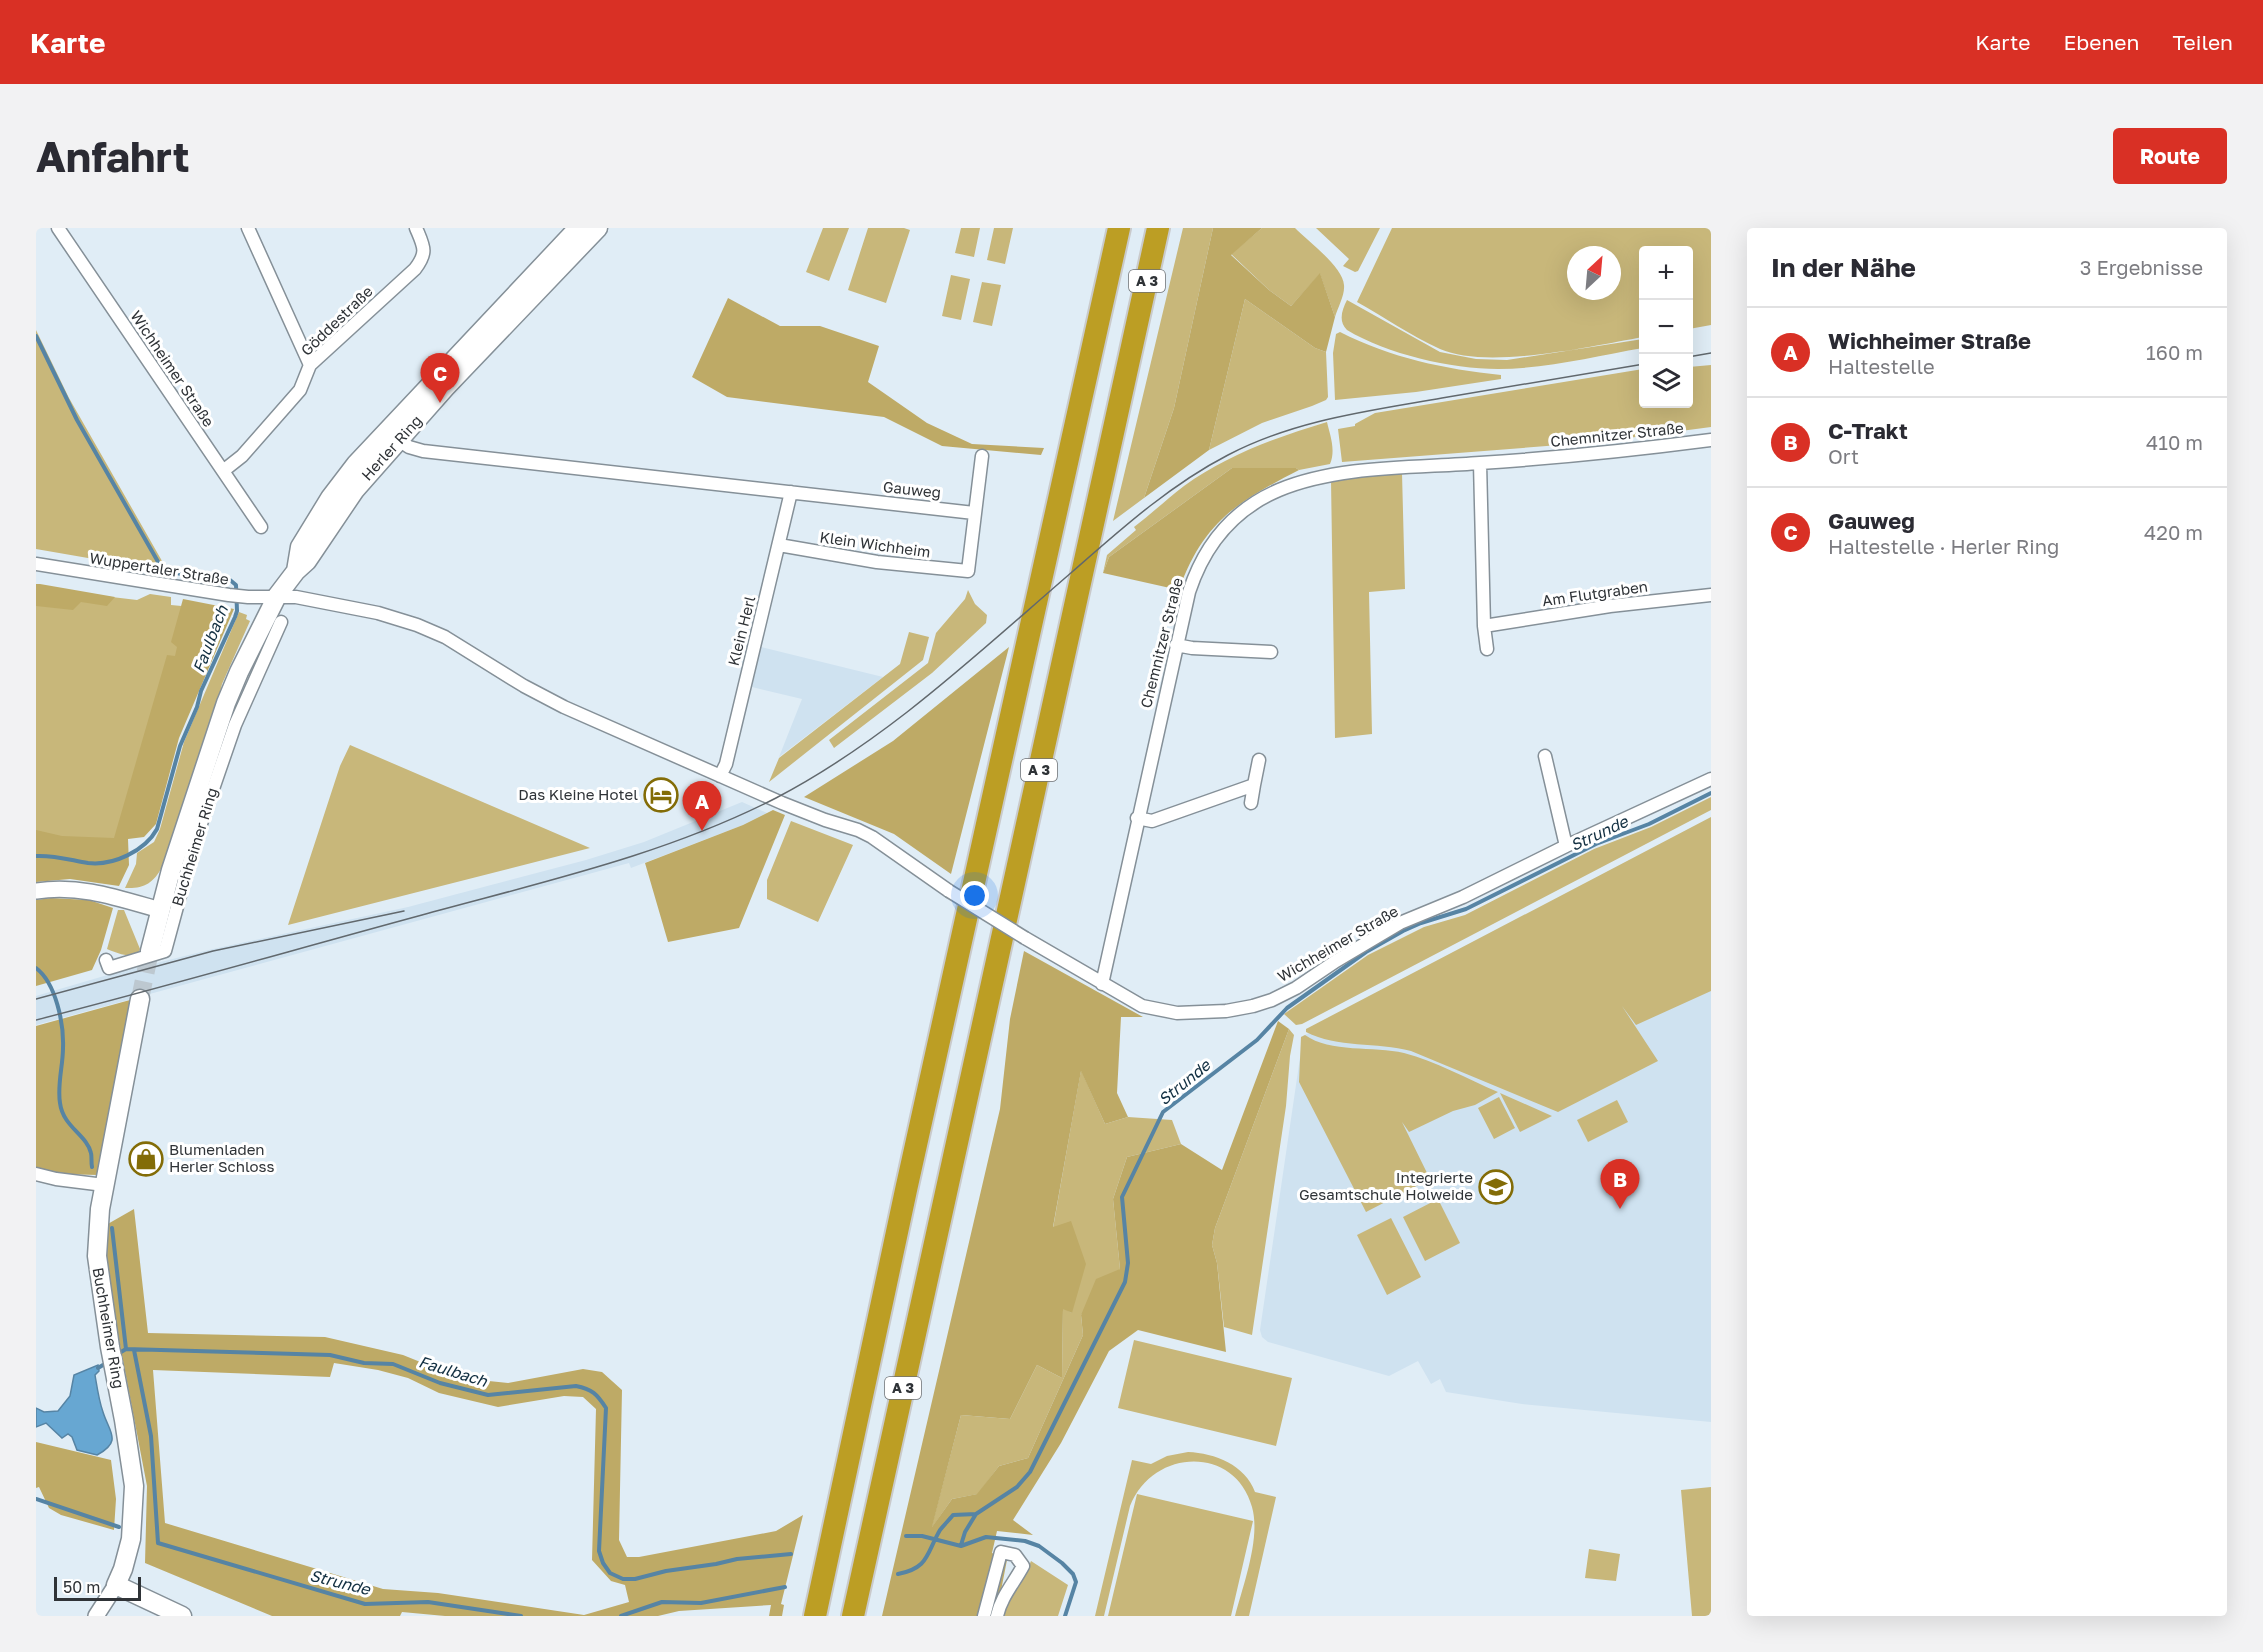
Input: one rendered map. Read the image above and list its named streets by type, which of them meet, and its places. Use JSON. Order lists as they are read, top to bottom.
{
  "streets": {
    "highway": ["A 3"],
    "main road": ["Herler Ring", "Buchheimer Ring"],
    "street": [
      "Göddestraße",
      "Wichheimer Straße",
      "Chemnitzer Straße",
      "Gauweg",
      "Klein Wichheim",
      "Wuppertaler Straße",
      "Am Flutgraben",
      "Klein Herl"
    ]
  },
  "crossings": [
    ["Göddestraße", "Wichheimer Straße"],
    ["Wichheimer Straße", "Chemnitzer Straße"],
    ["Wichheimer Straße", "Herler Ring"],
    ["Wichheimer Straße", "Wuppertaler Straße"],
    ["Wichheimer Straße", "Klein Herl"],
    ["Wichheimer Straße", "Buchheimer Ring"],
    ["Herler Ring", "Gauweg"],
    ["Herler Ring", "Wuppertaler Straße"],
    ["Herler Ring", "Buchheimer Ring"],
    ["Gauweg", "Klein Wichheim"],
    ["Gauweg", "Klein Herl"],
    ["Klein Wichheim", "Klein Herl"],
    ["Wuppertaler Straße", "Buchheimer Ring"]
  ],
  "water": ["Faulbach", "Strunde"],
  "places": {
    "hotel": ["Das Kleine Hotel"],
    "shop": ["Blumenladen Herler Schloss"],
    "school or university": ["Integrierte Gesamtschule Holweide"]
  },
  "scale_bar": "50 m",
  "north": "top right",
  "page": {
    "header": "Karte",
    "nav": ["Karte", "Ebenen", "Teilen"],
    "buttons": "Route",
    "title": "Anfahrt",
    "heading": ["In der Nähe", "3 Ergebnisse"],
    "map_buttons": ["+", "−"],
    "list": [
      {
        "mark": "A",
        "name": "Wichheimer Straße",
        "note": "Haltestelle",
        "value": "160 m"
      },
      {
        "mark": "B",
        "name": "C-Trakt",
        "note": "Ort",
        "value": "410 m"
      },
      {
        "mark": "C",
        "name": "Gauweg",
        "note": "Haltestelle · Herler Ring",
        "value": "420 m"
      }
    ],
    "pins": ["C", "A", "B"],
    "scale": "50 m"
  }
}
